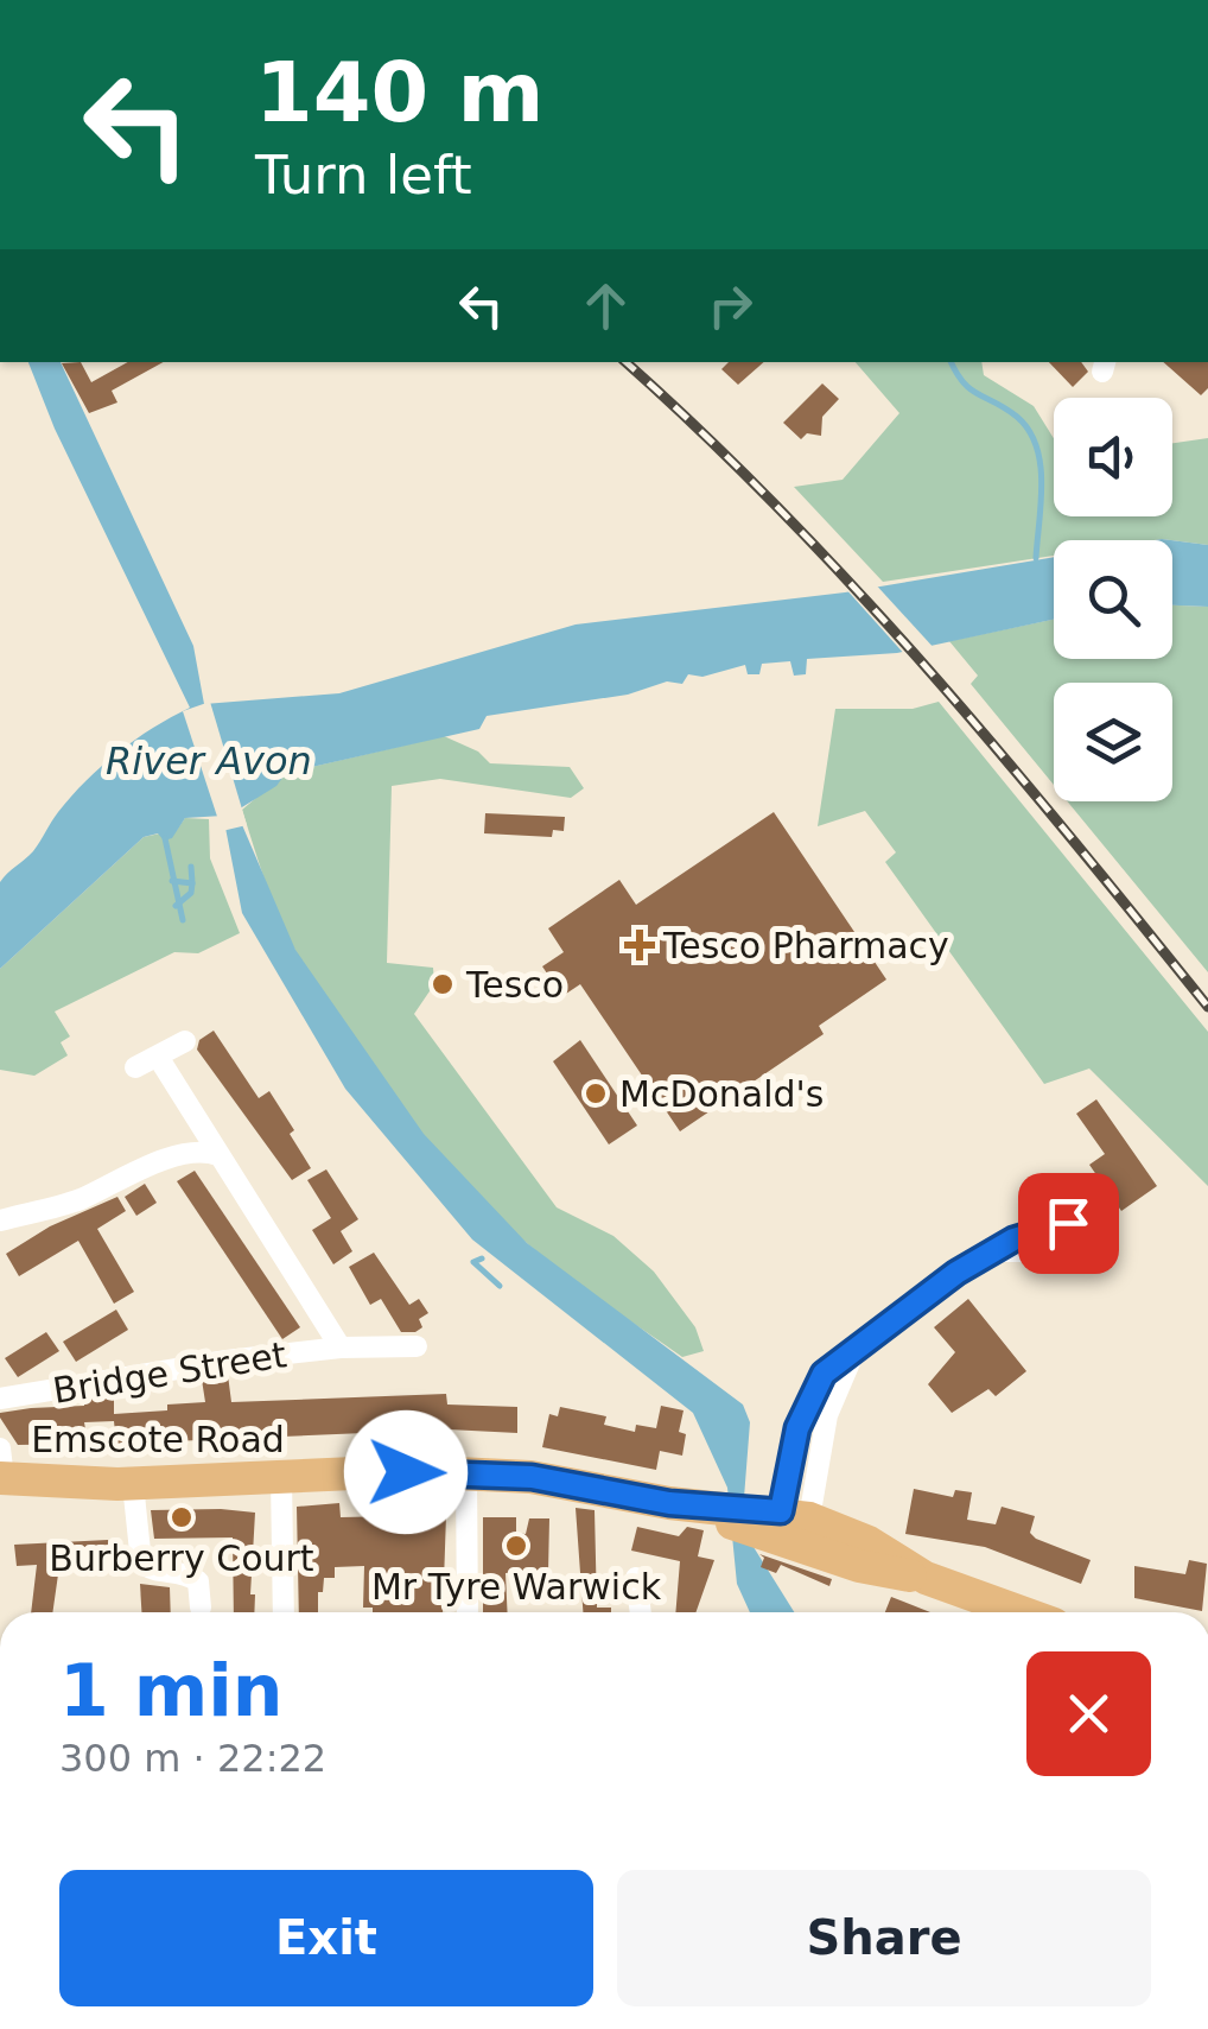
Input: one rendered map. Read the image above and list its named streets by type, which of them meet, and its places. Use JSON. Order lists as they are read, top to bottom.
{
  "streets": {
    "main road": ["Emscote Road"],
    "street": ["Bridge Street"]
  },
  "water": ["River Avon"],
  "places": {
    "health": ["Tesco Pharmacy"],
    "other": [
      "Tesco",
      "McDonald's",
      "Burberry Court",
      "Mr Tyre Warwick"
    ]
  },
  "page": {
    "turn": ["140 m", "Turn left"],
    "heading": ["1 min", "300 m · 22:22"],
    "buttons": ["Exit", "Share"]
  }
}
